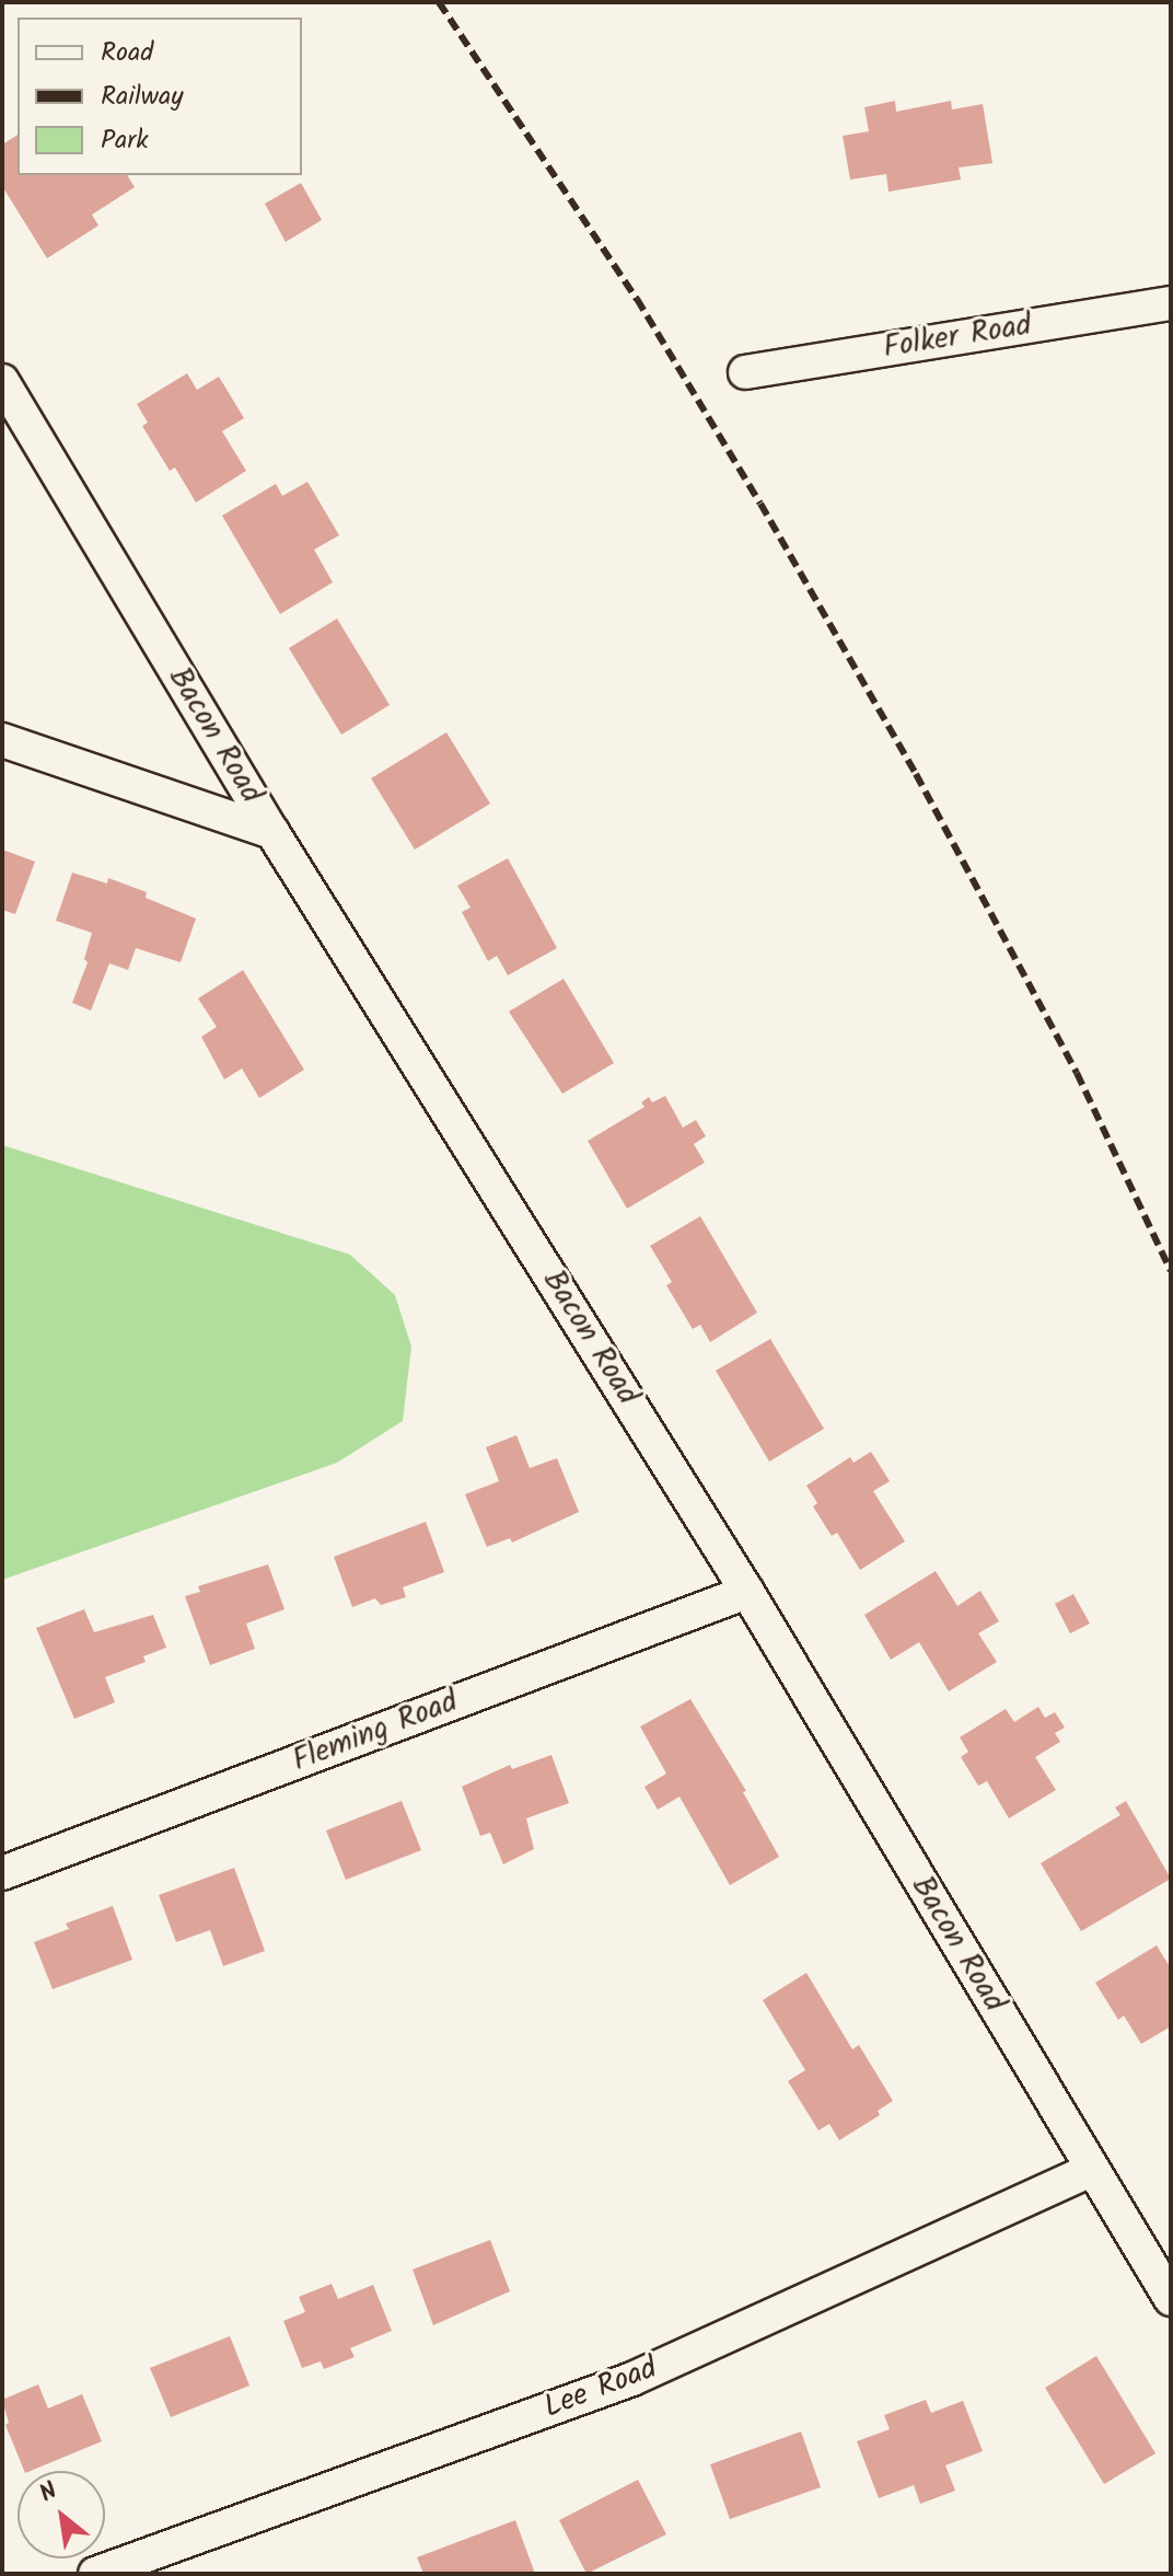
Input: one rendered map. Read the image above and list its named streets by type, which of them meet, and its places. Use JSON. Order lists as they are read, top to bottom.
{
  "streets": {
    "street": [
      "Folker Road",
      "Bacon Road",
      "Fleming Road",
      "Lee Road"
    ]
  },
  "crossings": [
    ["Bacon Road", "Fleming Road"],
    ["Bacon Road", "Lee Road"]
  ],
  "legend": ["Road", "Railway", "Park"],
  "north": "top left"
}
